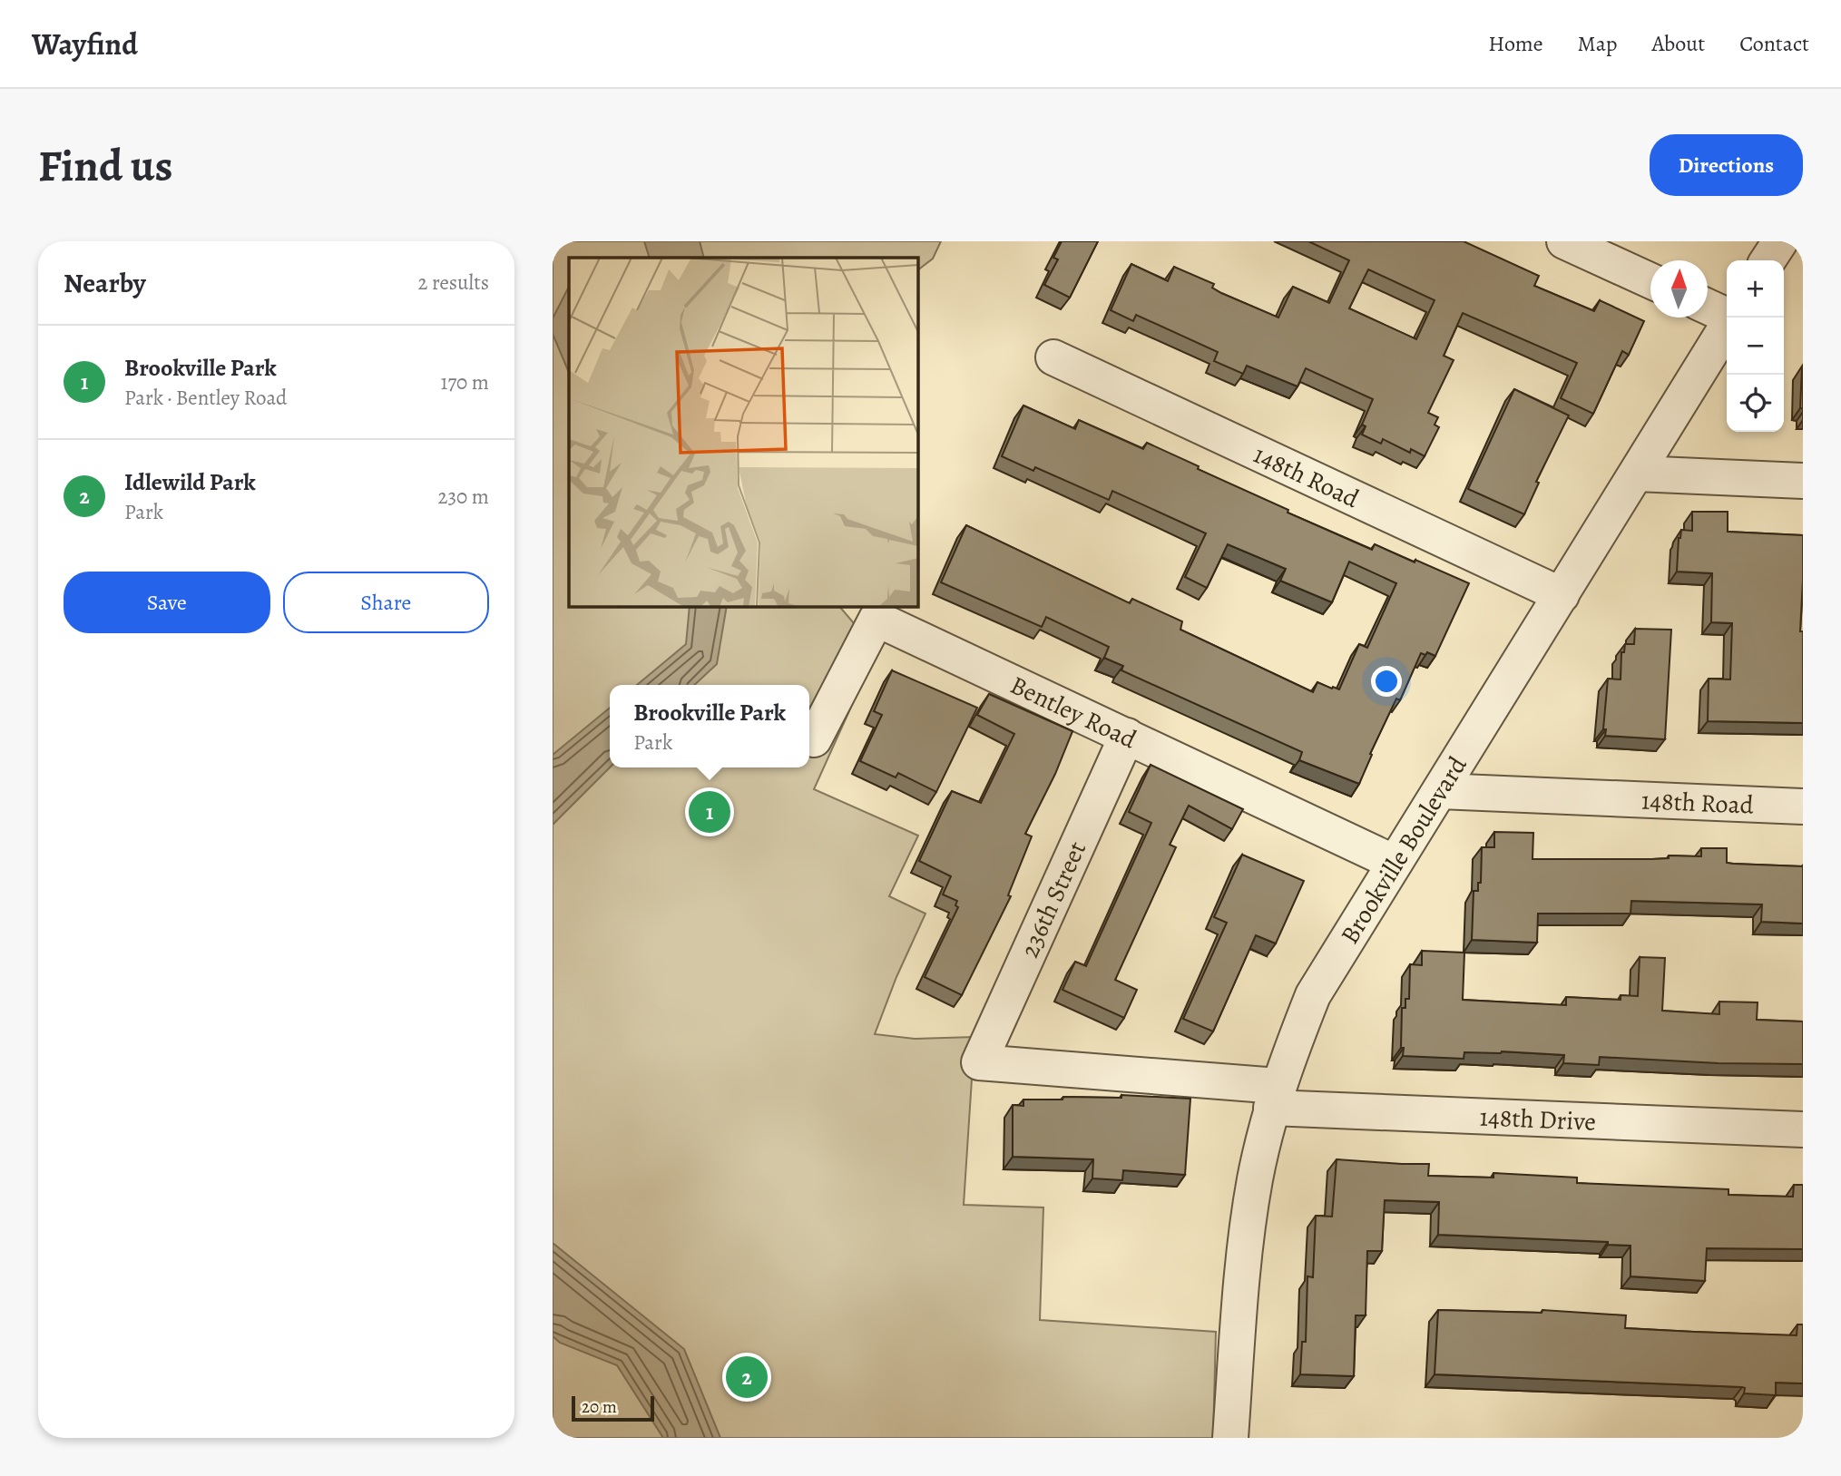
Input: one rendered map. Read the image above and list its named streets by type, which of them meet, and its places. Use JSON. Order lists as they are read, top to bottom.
{
  "streets": {
    "street": [
      "148th Road",
      "Bentley Road",
      "Brookville Boulevard",
      "236th Street",
      "148th Drive"
    ]
  },
  "crossings": [
    ["148th Road", "Brookville Boulevard"],
    ["Bentley Road", "Brookville Boulevard"],
    ["Bentley Road", "236th Street"],
    ["Brookville Boulevard", "148th Drive"],
    ["236th Street", "148th Drive"]
  ],
  "scale_bar": "20 m",
  "north": "top",
  "page": {
    "header": "Wayfind",
    "nav": [
      "Home",
      "Map",
      "About",
      "Contact"
    ],
    "buttons": [
      "Directions",
      ["Save", "Share"]
    ],
    "title": "Find us",
    "heading": ["Nearby", "2 results"],
    "map_buttons": ["+", "−"],
    "list": [
      {
        "mark": "1",
        "name": "Brookville Park",
        "note": "Park · Bentley Road",
        "value": "170 m"
      },
      {
        "mark": "2",
        "name": "Idlewild Park",
        "note": "Park",
        "value": "230 m"
      }
    ],
    "popup": ["Brookville Park", "Park"],
    "pins": ["1", "2"],
    "scale": "20 m"
  }
}
